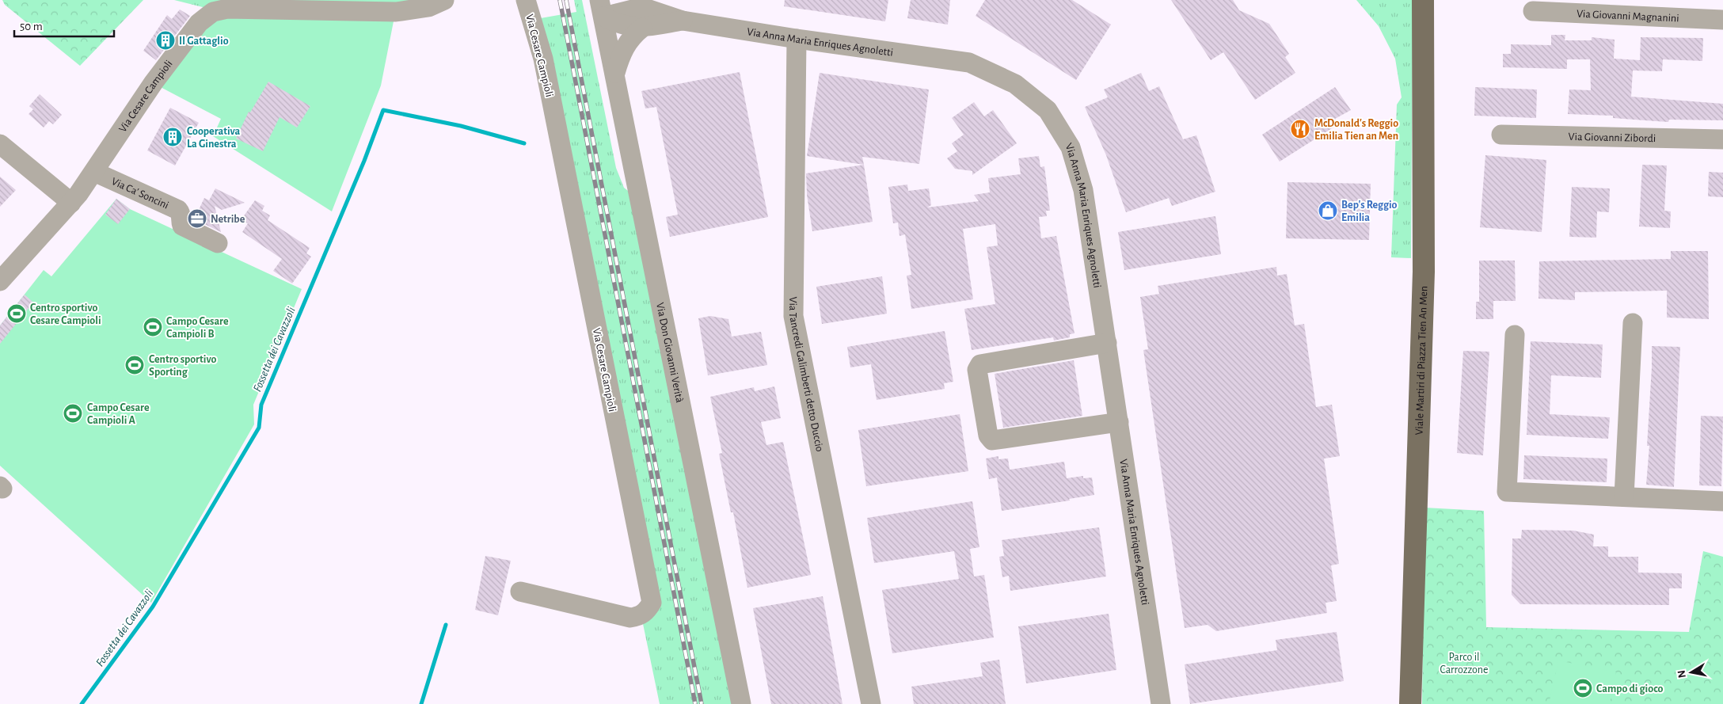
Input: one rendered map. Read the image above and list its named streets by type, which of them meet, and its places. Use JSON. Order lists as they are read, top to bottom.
{
  "streets": {
    "main road": ["Viale Martiri di Piazza Tien An Men"],
    "street": [
      "Via Giovanni Magnanini",
      "Via Anna Maria Enriques Agnoletti",
      "Via Cesare Campioli",
      "Via Giovanni Zibordi",
      "Via Ca' Soncini",
      "Via Don Giovanni Verità",
      "Via Tancredi Galimberti detto Duccio"
    ]
  },
  "crossings": [
    ["Via Anna Maria Enriques Agnoletti", "Via Don Giovanni Verità"],
    ["Via Anna Maria Enriques Agnoletti", "Via Tancredi Galimberti detto Duccio"],
    ["Via Cesare Campioli", "Via Ca' Soncini"]
  ],
  "water": ["Fossetta dei Cavazzoli"],
  "parks": ["Parco il Carrozzone"],
  "places": {
    "building": ["Il Gattaglio", "Cooperativa La Ginestra"],
    "restaurant": ["McDonald's Reggio Emilia Tien an Men"],
    "shop": ["Bep's Reggio Emilia"],
    "office": ["Netribe"],
    "sports": [
      "Centro sportivo Cesare Campioli",
      "Campo Cesare Campioli B",
      "Centro sportivo Sporting",
      "Campo Cesare Campioli A",
      "Campo di gioco"
    ]
  },
  "scale_bar": "50 m",
  "north": "left"
}
